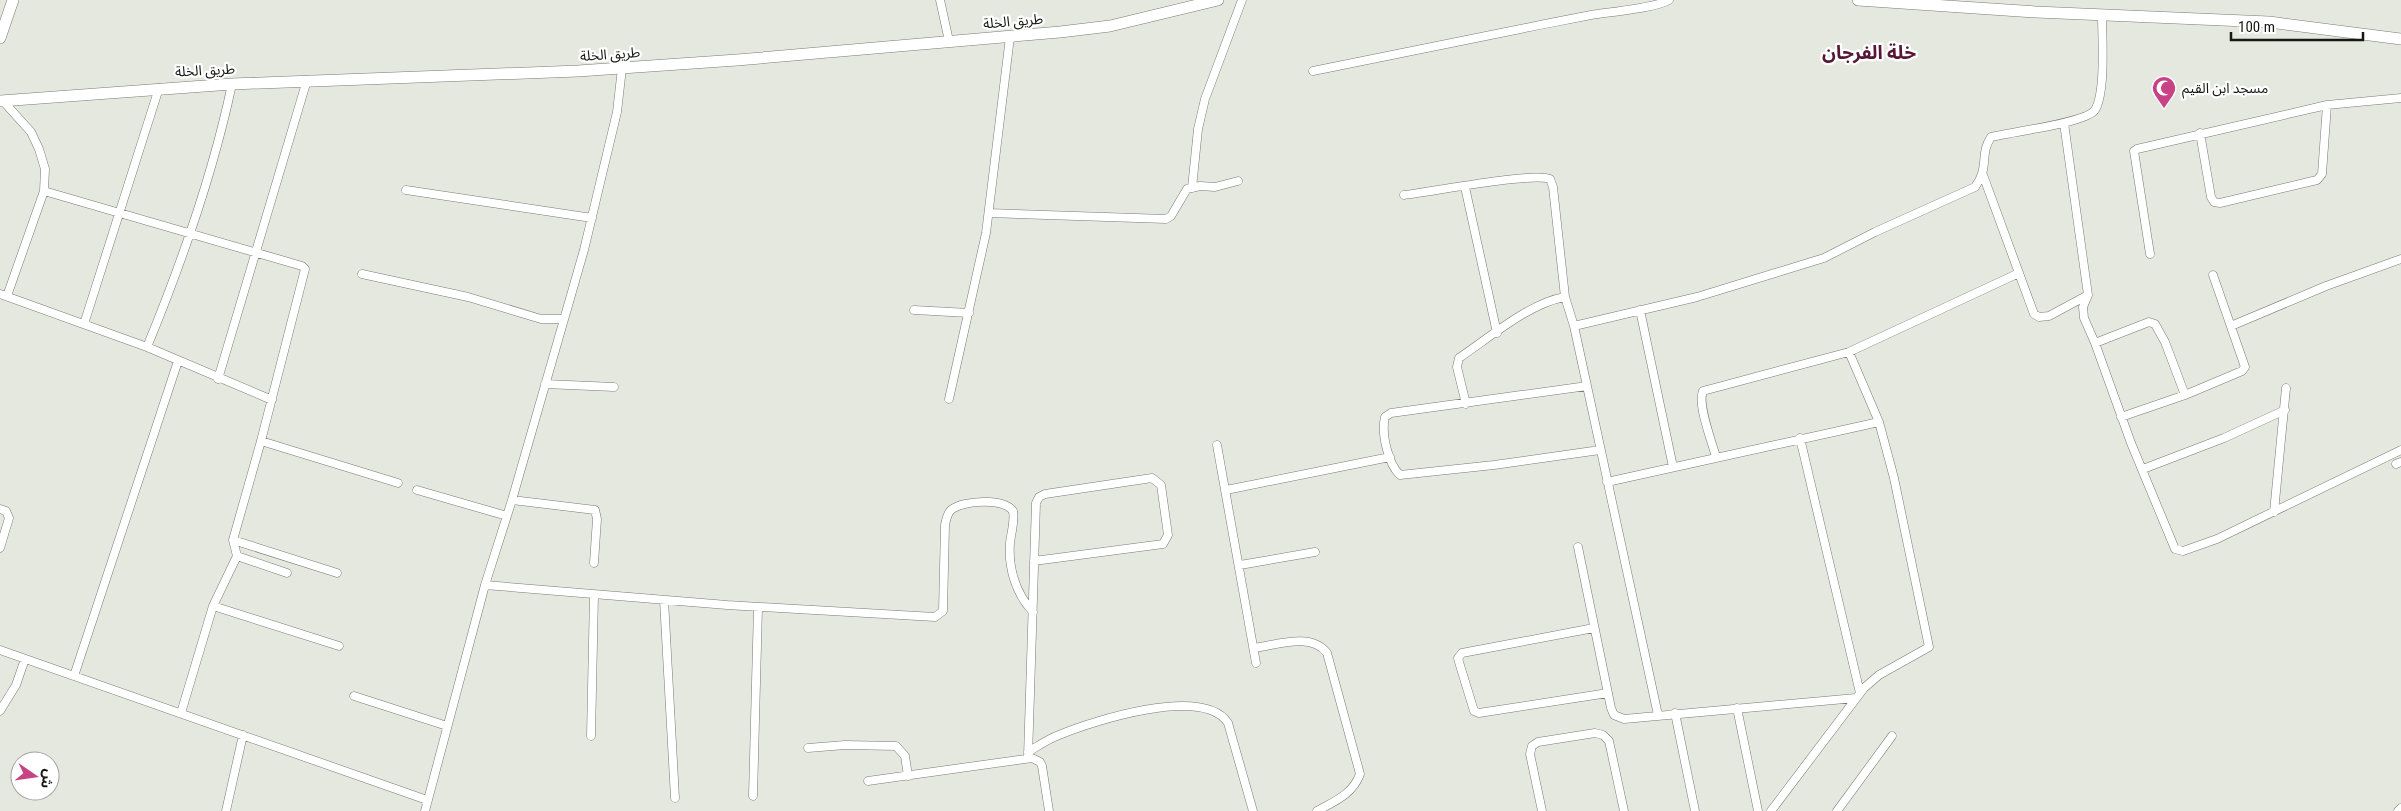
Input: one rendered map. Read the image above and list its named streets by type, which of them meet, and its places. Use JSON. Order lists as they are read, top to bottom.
{
  "streets": {
    "street": ["طريق الخلة"]
  },
  "districts": ["خلة الفرجان"],
  "places": {
    "mosque": ["مسجد ابن القيم"]
  },
  "scale_bar": "100 m",
  "north": "right"
}
